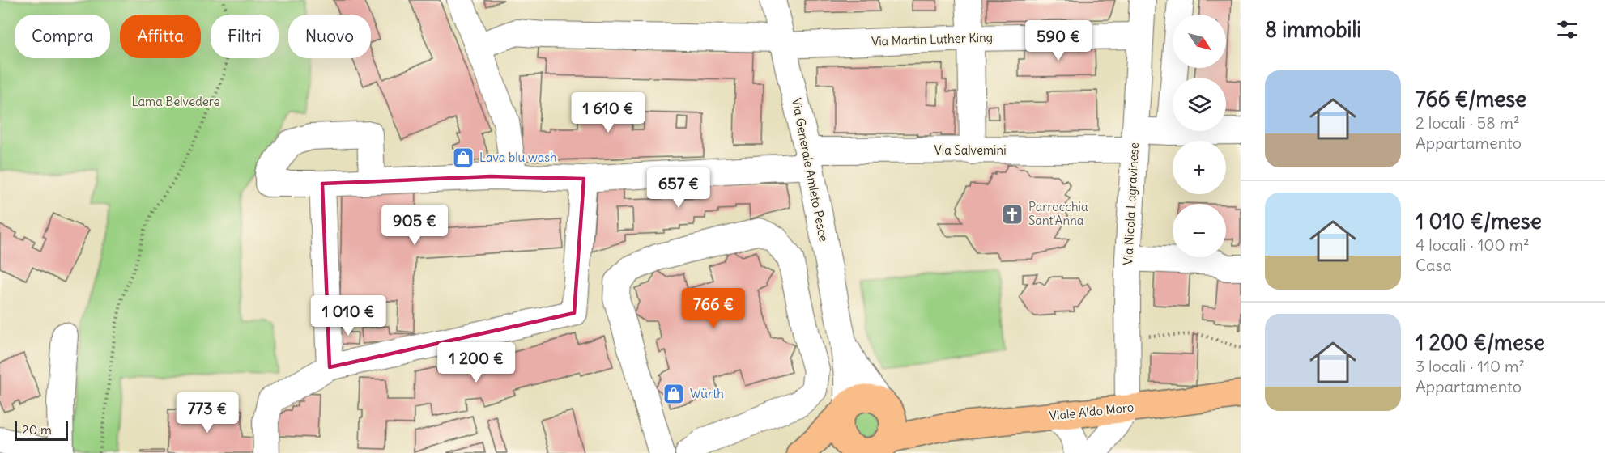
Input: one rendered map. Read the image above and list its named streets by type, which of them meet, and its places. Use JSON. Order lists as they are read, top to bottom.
{
  "streets": {
    "main road": ["Viale Aldo Moro"],
    "street": [
      "Via Martin Luther King",
      "Via Salvemini",
      "Via Generale Amleto Pesce",
      "Via Nicola Lagravinese"
    ]
  },
  "crossings": [
    ["Via Martin Luther King", "Via Generale Amleto Pesce"],
    ["Via Martin Luther King", "Via Nicola Lagravinese"],
    ["Via Salvemini", "Via Generale Amleto Pesce"],
    ["Via Salvemini", "Via Nicola Lagravinese"],
    ["Via Generale Amleto Pesce", "Viale Aldo Moro"],
    ["Via Nicola Lagravinese", "Viale Aldo Moro"]
  ],
  "parks": ["Lama Belvedere"],
  "places": {
    "shop": ["Lava blu wash", "Würth"],
    "church": ["Parrocchia Sant'Anna"]
  },
  "scale_bar": "20 m",
  "north": "bottom right",
  "page": {
    "heading": "8 immobili",
    "map_buttons": ["+", "−"],
    "chip": [
      "Compra",
      "Affitta",
      "Filtri",
      "Nuovo"
    ],
    "price": [
      "590 €",
      "1 610 €",
      "657 €",
      "905 €",
      "766 €",
      "1 010 €",
      "1 200 €",
      "773 €"
    ],
    "list": [
      {
        "name": "766 €/mese",
        "note": "2 locali · 58 m² · Appartamento"
      },
      {
        "name": "1 010 €/mese",
        "note": "4 locali · 100 m² · Casa"
      },
      {
        "name": "1 200 €/mese",
        "note": "3 locali · 110 m² · Appartamento"
      }
    ],
    "scale": "20 m"
  }
}
